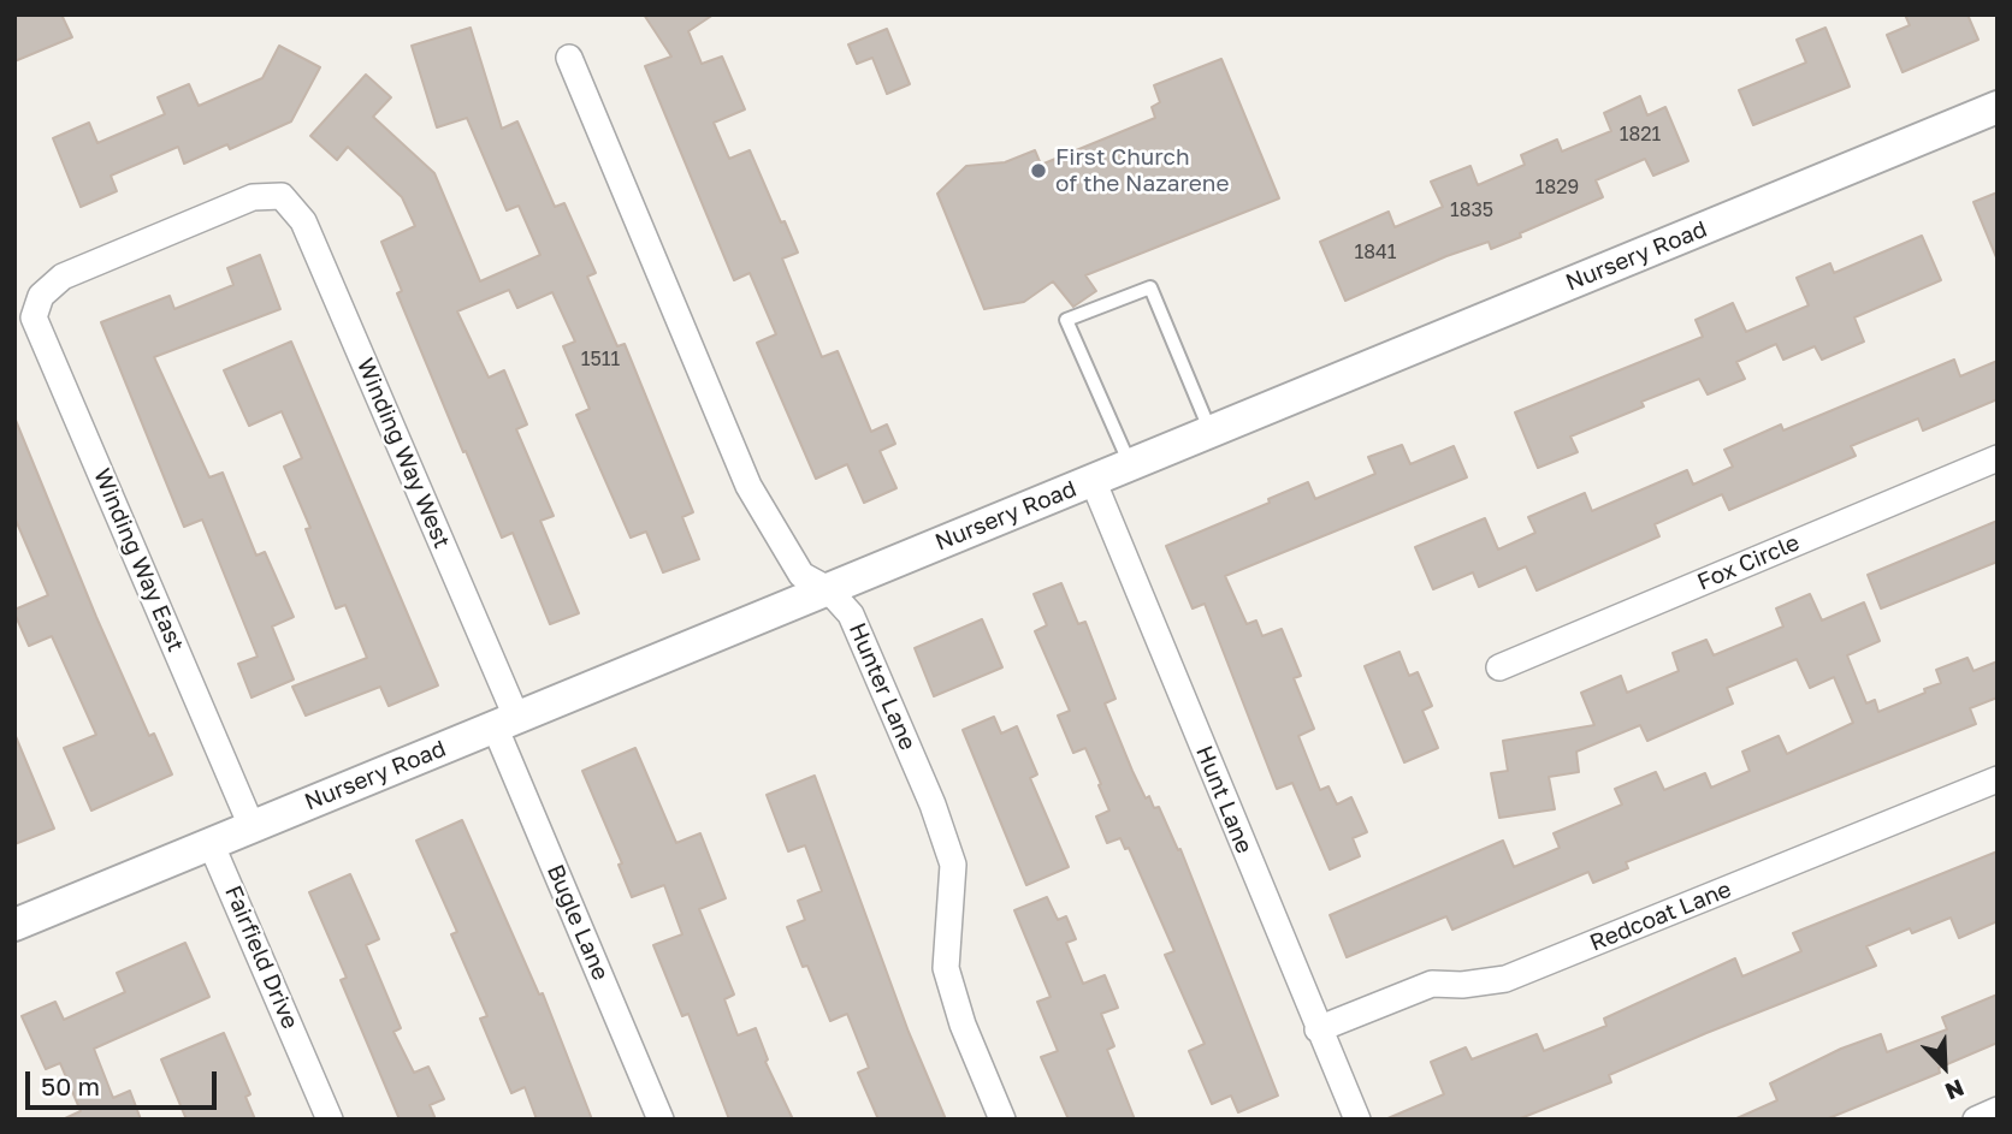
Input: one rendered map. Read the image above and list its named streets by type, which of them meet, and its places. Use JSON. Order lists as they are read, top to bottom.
{
  "streets": {
    "street": [
      "Nursery Road",
      "Winding Way West",
      "Winding Way East",
      "Fox Circle",
      "Hunter Lane",
      "Hunt Lane",
      "Redcoat Lane",
      "Bugle Lane",
      "Fairfield Drive"
    ]
  },
  "crossings": [
    ["Nursery Road", "Winding Way West"],
    ["Nursery Road", "Winding Way East"],
    ["Nursery Road", "Hunter Lane"],
    ["Nursery Road", "Hunt Lane"],
    ["Nursery Road", "Bugle Lane"],
    ["Nursery Road", "Fairfield Drive"],
    ["Winding Way West", "Winding Way East"],
    ["Winding Way West", "Bugle Lane"],
    ["Hunt Lane", "Redcoat Lane"]
  ],
  "places": ["First Church of the Nazarene"],
  "house_numbers": [
    "1821",
    "1829",
    "1835",
    "1841",
    "1511"
  ],
  "scale_bar": "50 m",
  "north": "bottom right"
}
